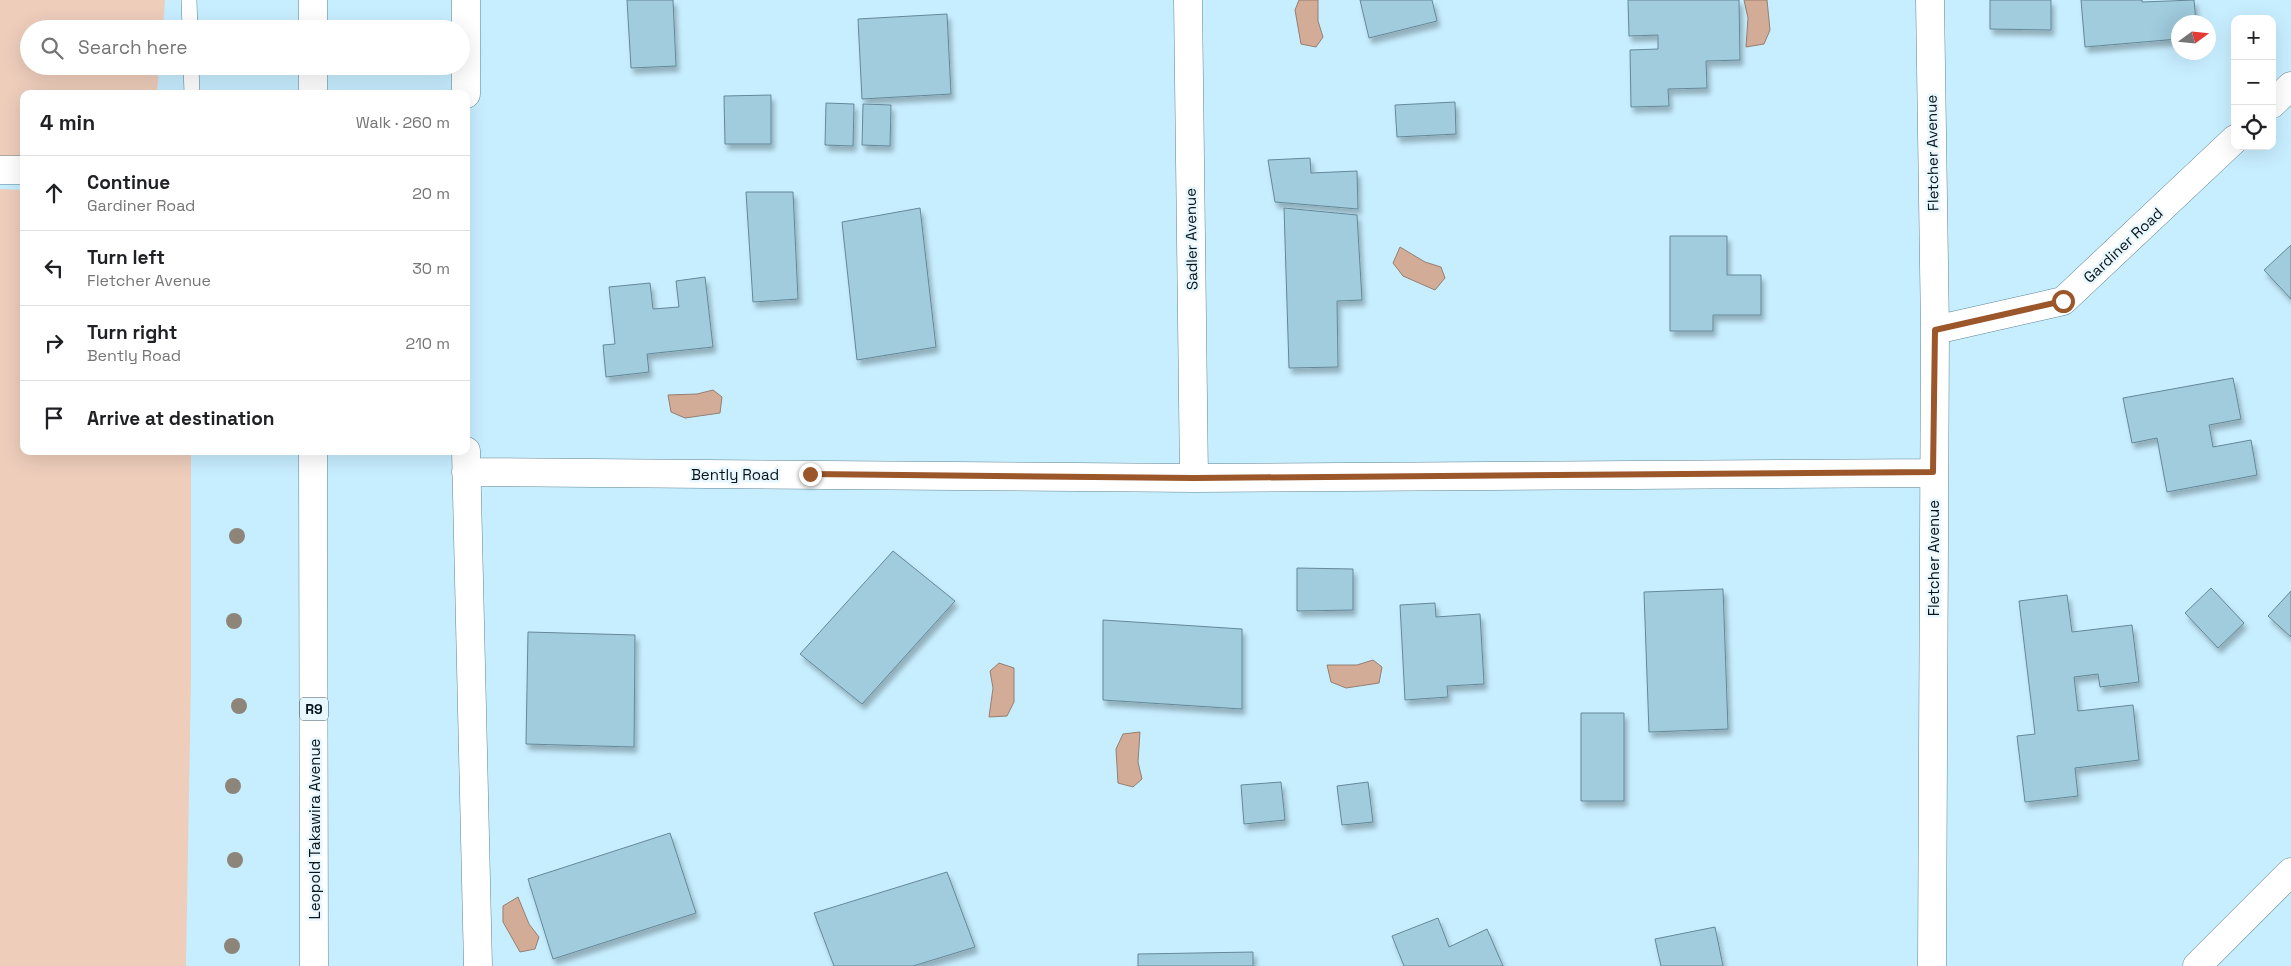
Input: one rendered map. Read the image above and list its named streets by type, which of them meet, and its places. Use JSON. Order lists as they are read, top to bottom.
{
  "streets": {
    "main road": [
      "Fletcher Avenue",
      "Sadler Avenue",
      "Gardiner Road",
      "Bently Road",
      "R9",
      "Leopold Takawira Avenue"
    ]
  },
  "crossings": [
    ["Fletcher Avenue", "Gardiner Road"],
    ["Fletcher Avenue", "Bently Road"],
    ["Sadler Avenue", "Bently Road"]
  ],
  "north": "right",
  "page": {
    "map_buttons": ["+", "−"],
    "search": "Search here",
    "heading": ["4 min", "Walk · 260 m"],
    "list": [
      ["Continue", "Gardiner Road", "20 m"],
      ["Turn left", "Fletcher Avenue", "30 m"],
      ["Turn right", "Bently Road", "210 m"],
      "Arrive at destination"
    ]
  }
}
